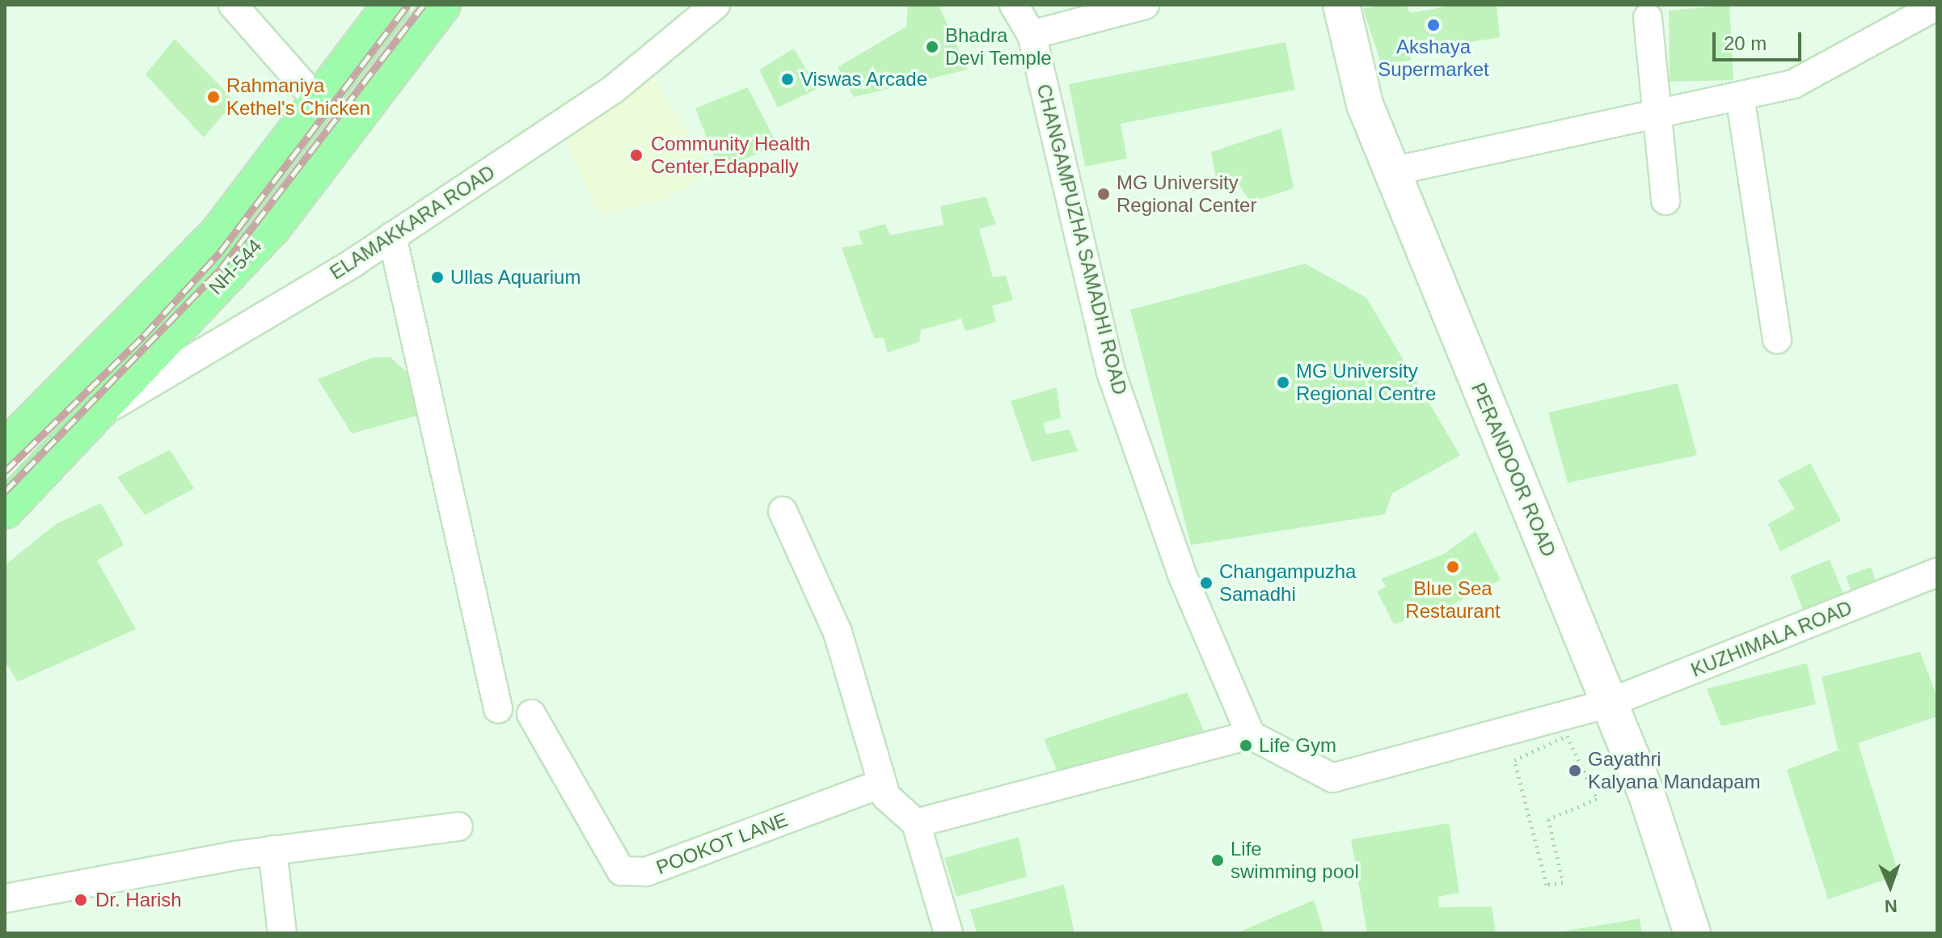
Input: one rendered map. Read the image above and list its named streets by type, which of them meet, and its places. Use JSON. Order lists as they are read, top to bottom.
{
  "streets": {
    "main road": ["NH-544", "PERANDOOR ROAD"],
    "street": [
      "ELAMAKKARA ROAD",
      "CHANGAMPUZHA SAMADHI ROAD",
      "KUZHIMALA ROAD",
      "POOKOT LANE"
    ]
  },
  "crossings": [
    ["ELAMAKKARA ROAD", "NH-544"],
    ["CHANGAMPUZHA SAMADHI ROAD", "KUZHIMALA ROAD"],
    ["PERANDOOR ROAD", "KUZHIMALA ROAD"]
  ],
  "places": [
    "Akshaya Supermarket",
    "Bhadra Devi Temple",
    "Viswas Arcade",
    "Rahmaniya Kethel's Chicken",
    "Community Health Center,Edappally",
    "MG University Regional Center",
    "Ullas Aquarium",
    "MG University Regional Centre",
    "Blue Sea Restaurant",
    "Changampuzha Samadhi",
    "Life Gym",
    "Gayathri Kalyana Mandapam",
    "Life swimming pool",
    "Dr. Harish"
  ],
  "scale_bar": "20 m",
  "north": "bottom"
}
